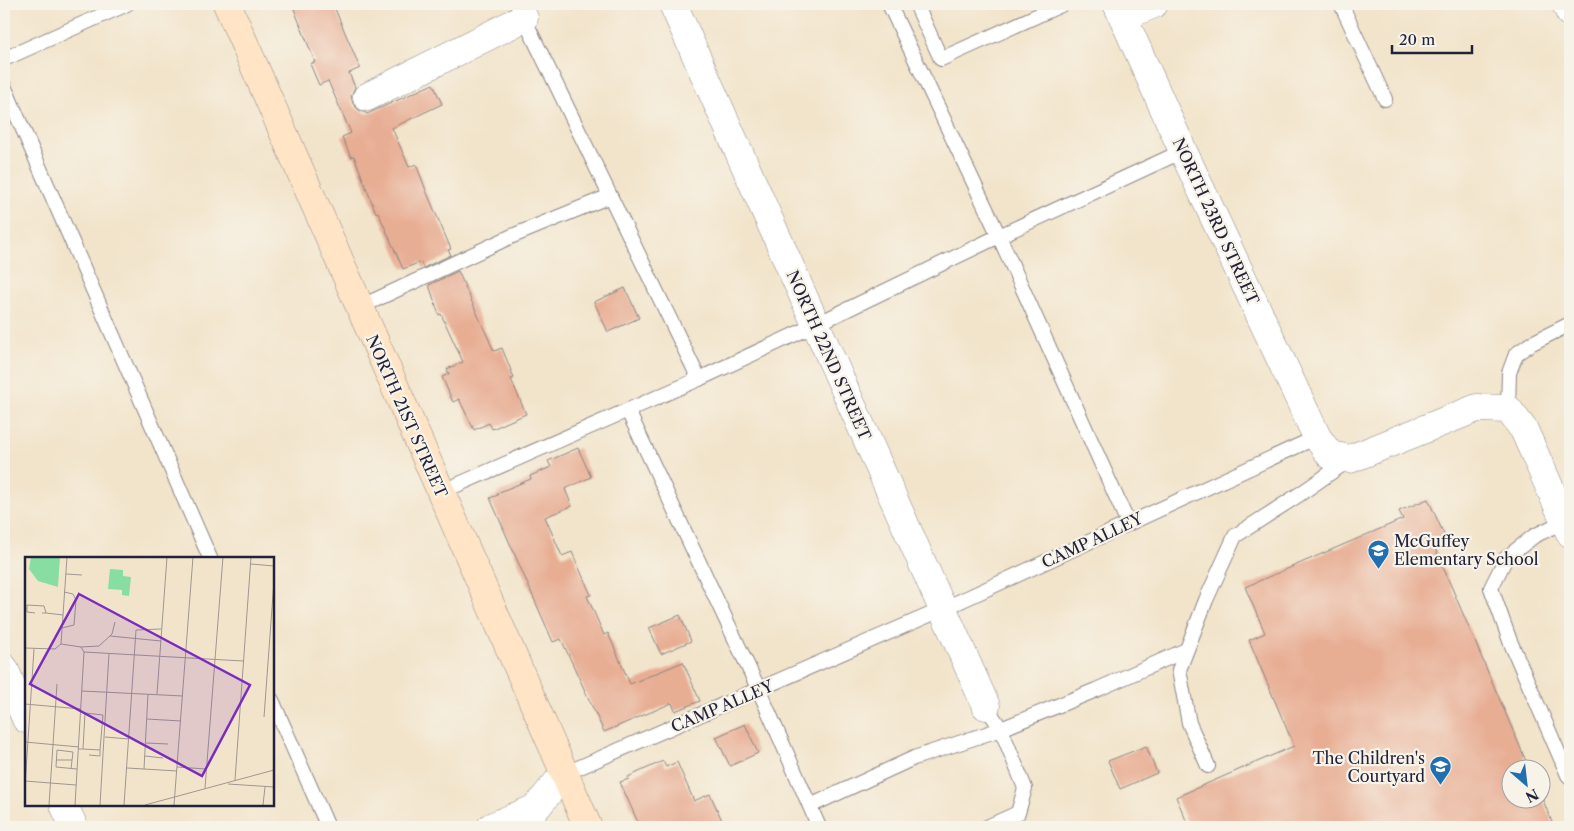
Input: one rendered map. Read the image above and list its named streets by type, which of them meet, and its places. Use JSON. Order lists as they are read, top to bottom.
{
  "streets": {
    "main road": ["NORTH 21ST STREET"],
    "street": ["NORTH 23RD STREET", "NORTH 22ND STREET"],
    "lane": ["CAMP ALLEY"]
  },
  "crossings": [
    ["NORTH 23RD STREET", "CAMP ALLEY"],
    ["NORTH 22ND STREET", "CAMP ALLEY"],
    ["NORTH 21ST STREET", "CAMP ALLEY"]
  ],
  "places": {
    "school or university": ["McGuffey Elementary School", "The Children's Courtyard"]
  },
  "scale_bar": "20 m",
  "north": "bottom right"
}
